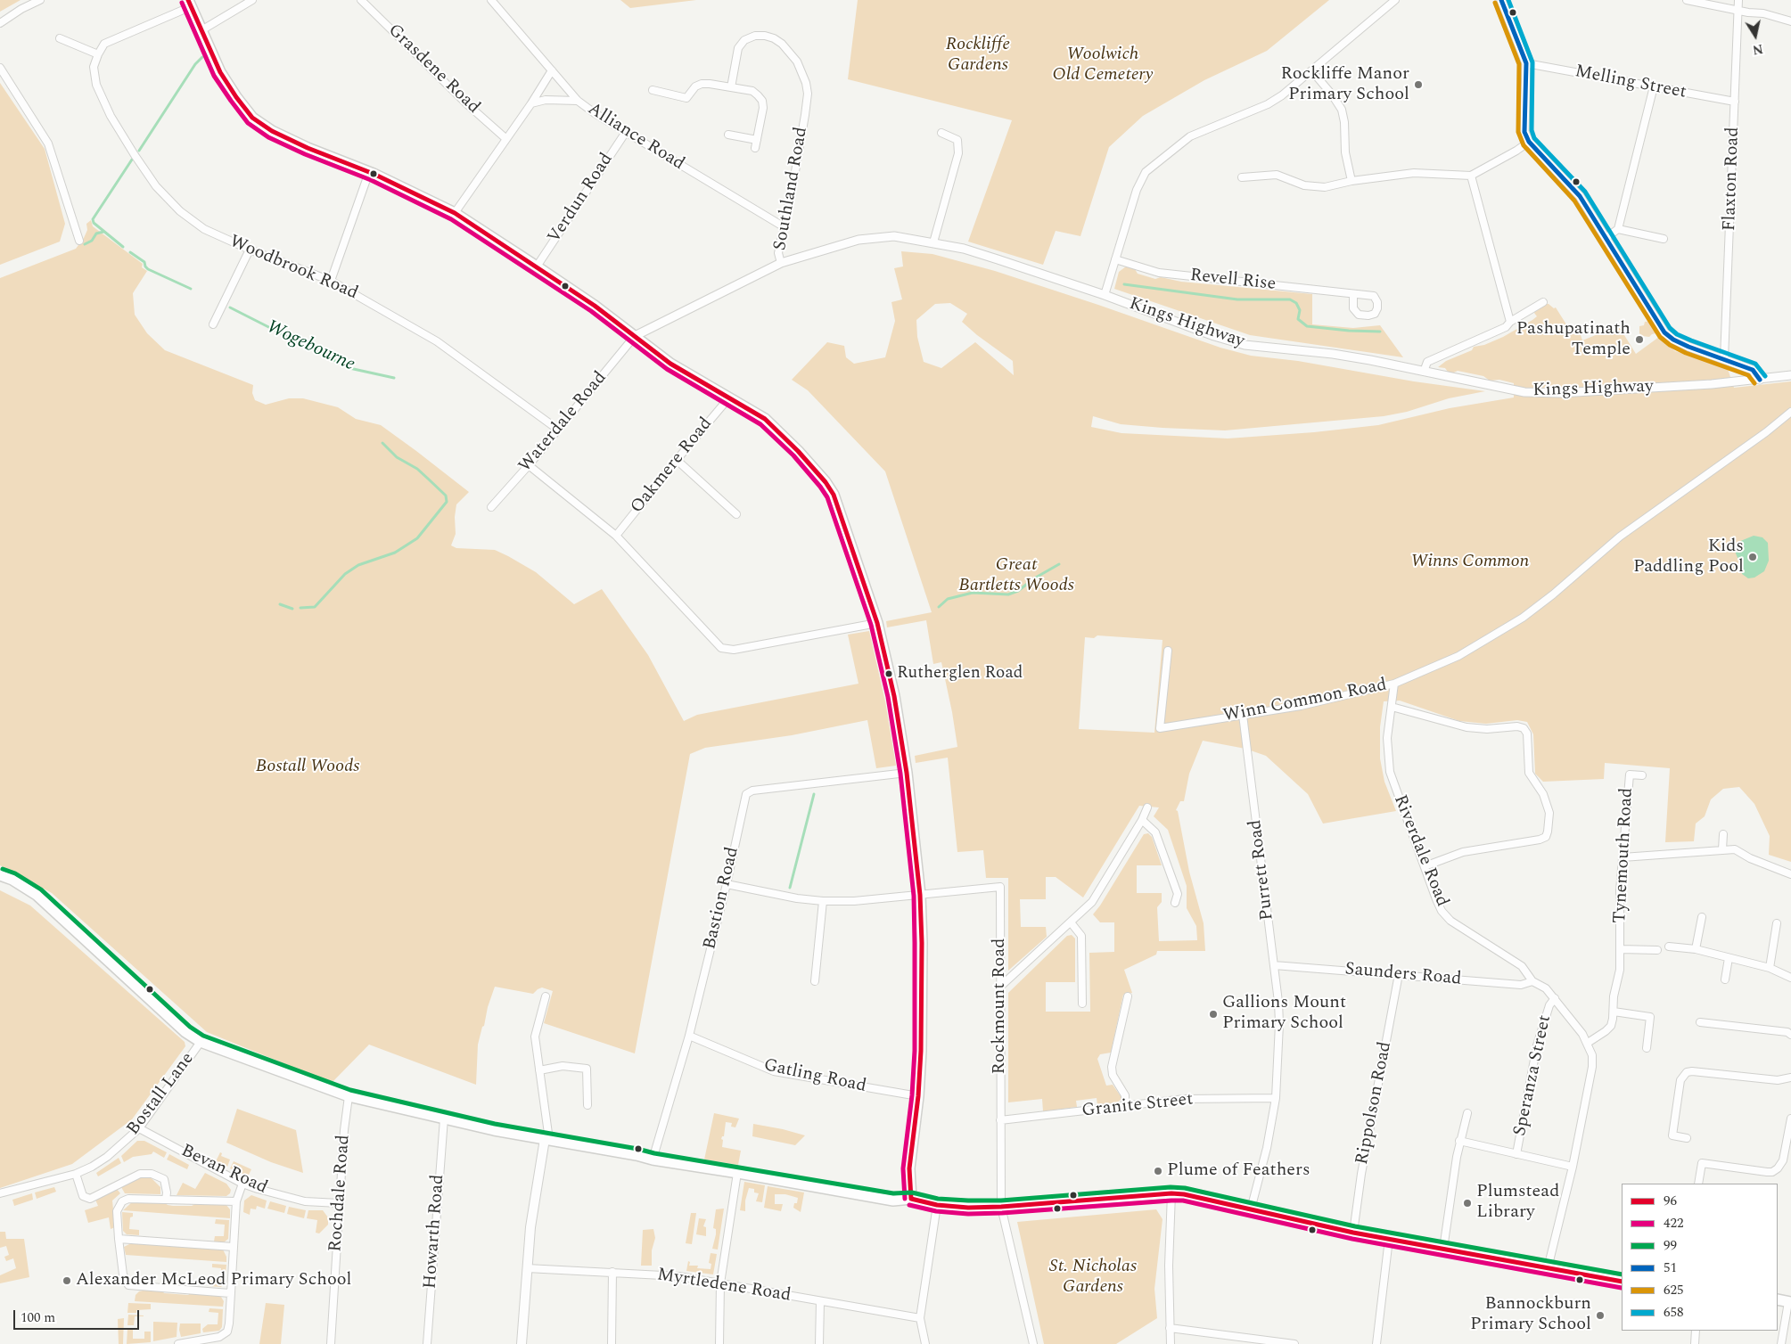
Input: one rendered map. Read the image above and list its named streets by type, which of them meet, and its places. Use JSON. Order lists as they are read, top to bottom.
{
  "streets": {
    "street": [
      "Grasdene Road",
      "Melling Street",
      "Alliance Road",
      "Flaxton Road",
      "Southland Road",
      "Verdun Road",
      "Woodbrook Road",
      "Revell Rise",
      "Kings Highway",
      "Waterdale Road",
      "Oakmere Road",
      "Winn Common Road",
      "Riverdale Road",
      "Tynemouth Road",
      "Purrett Road",
      "Bastion Road",
      "Saunders Road",
      "Rockmount Road",
      "Speranza Street",
      "Gatling Road",
      "Bostall Lane",
      "Rippolson Road",
      "Granite Street",
      "Bevan Road",
      "Rochdale Road",
      "Howarth Road",
      "Myrtledene Road"
    ]
  },
  "crossings": [
    ["Melling Street", "Flaxton Road"],
    ["Alliance Road", "Southland Road"],
    ["Alliance Road", "Verdun Road"],
    ["Southland Road", "Kings Highway"],
    ["Woodbrook Road", "Waterdale Road"],
    ["Kings Highway", "Waterdale Road"],
    ["Winn Common Road", "Riverdale Road"],
    ["Winn Common Road", "Purrett Road"],
    ["Riverdale Road", "Tynemouth Road"],
    ["Riverdale Road", "Saunders Road"],
    ["Riverdale Road", "Speranza Street"],
    ["Purrett Road", "Saunders Road"],
    ["Purrett Road", "Granite Street"],
    ["Bastion Road", "Gatling Road"],
    ["Saunders Road", "Rippolson Road"],
    ["Rockmount Road", "Granite Street"],
    ["Bostall Lane", "Bevan Road"],
    ["Bevan Road", "Rochdale Road"]
  ],
  "water": ["Wogebourne"],
  "parks": [
    "Rockliffe Gardens",
    "Woolwich Old Cemetery",
    "Winns Common",
    "Great Bartletts Woods",
    "Bostall Woods",
    "St. Nicholas Gardens"
  ],
  "places": [
    "Rockliffe Manor Primary School",
    "Pashupatinath Temple",
    "Kids Paddling Pool",
    "Rutherglen Road",
    "Gallions Mount Primary School",
    "Plume of Feathers",
    "Plumstead Library",
    "Alexander McLeod Primary School",
    "Bannockburn Primary School"
  ],
  "lines": [
    "transit line 96",
    "transit line 51",
    "transit line 658",
    "transit line 422",
    "transit line 625",
    "transit line 99"
  ],
  "legend": [
    "96",
    "422",
    "99",
    "51",
    "625",
    "658"
  ],
  "scale_bar": "100 m",
  "north": "bottom"
}
